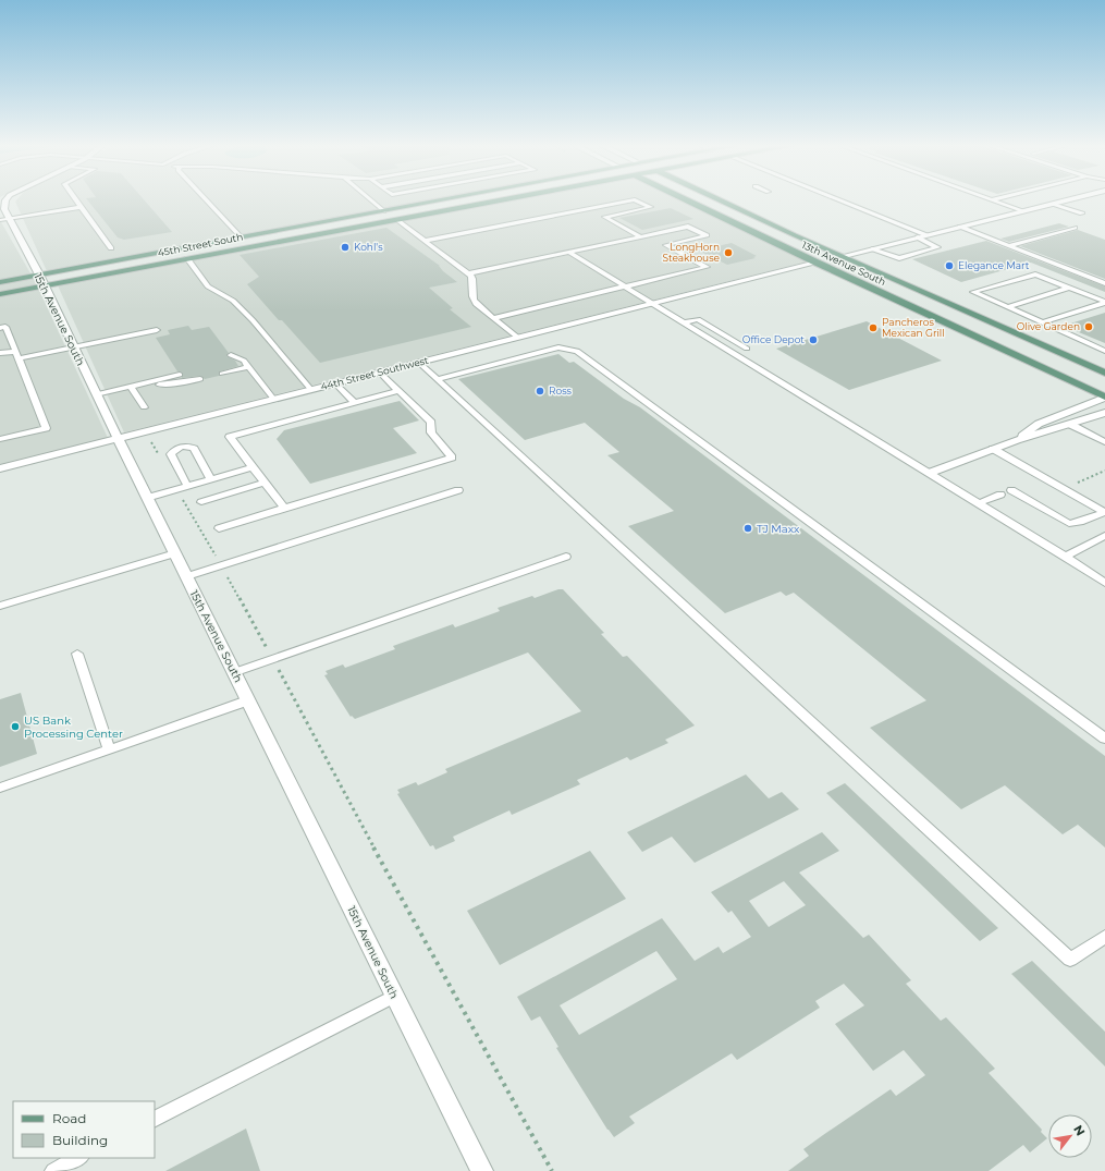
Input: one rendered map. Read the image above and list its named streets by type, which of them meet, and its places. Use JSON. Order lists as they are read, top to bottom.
{
  "streets": {
    "main road": ["45th Street South", "13th Avenue South"],
    "street": ["15th Avenue South", "44th Street Southwest"]
  },
  "crossings": [
    ["45th Street South", "15th Avenue South"],
    ["13th Avenue South", "44th Street Southwest"],
    ["15th Avenue South", "44th Street Southwest"]
  ],
  "places": [
    "Kohl's",
    "LongHorn Steakhouse",
    "Elegance Mart",
    "Olive Garden",
    "Pancheros Mexican Grill",
    "Office Depot",
    "Ross",
    "TJ Maxx",
    "US Bank Processing Center"
  ],
  "legend": ["Road", "Building"],
  "north": "top right"
}
